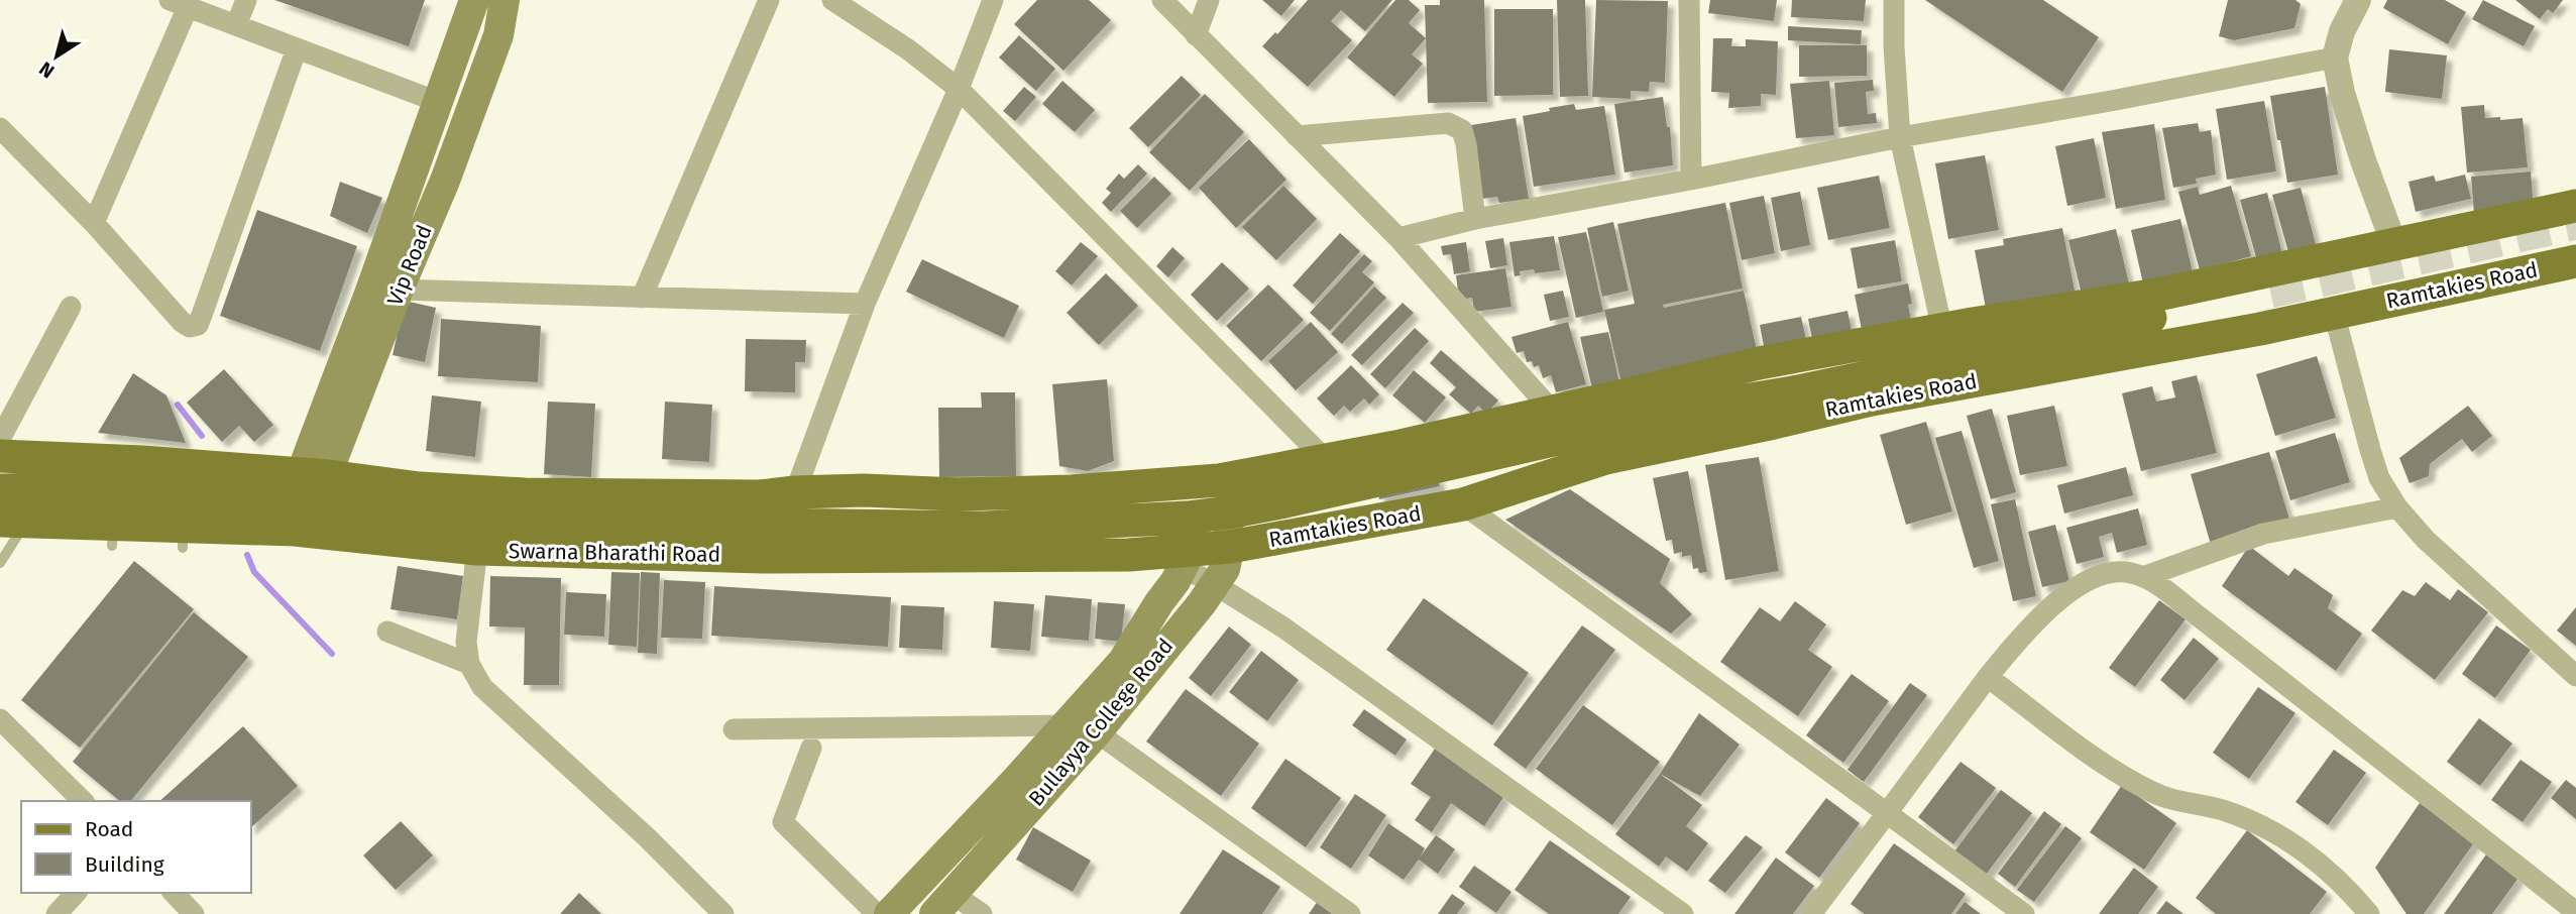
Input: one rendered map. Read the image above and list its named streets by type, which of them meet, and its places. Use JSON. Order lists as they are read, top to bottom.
{
  "streets": {
    "main road": [
      "Vip Road",
      "Ramtakies Road",
      "Swarna Bharathi Road",
      "Bullayya College Road"
    ]
  },
  "crossings": [
    ["Vip Road", "Swarna Bharathi Road"],
    ["Ramtakies Road", "Swarna Bharathi Road"],
    ["Ramtakies Road", "Bullayya College Road"],
    ["Swarna Bharathi Road", "Bullayya College Road"]
  ],
  "legend": ["Road", "Building"],
  "north": "bottom left"
}
